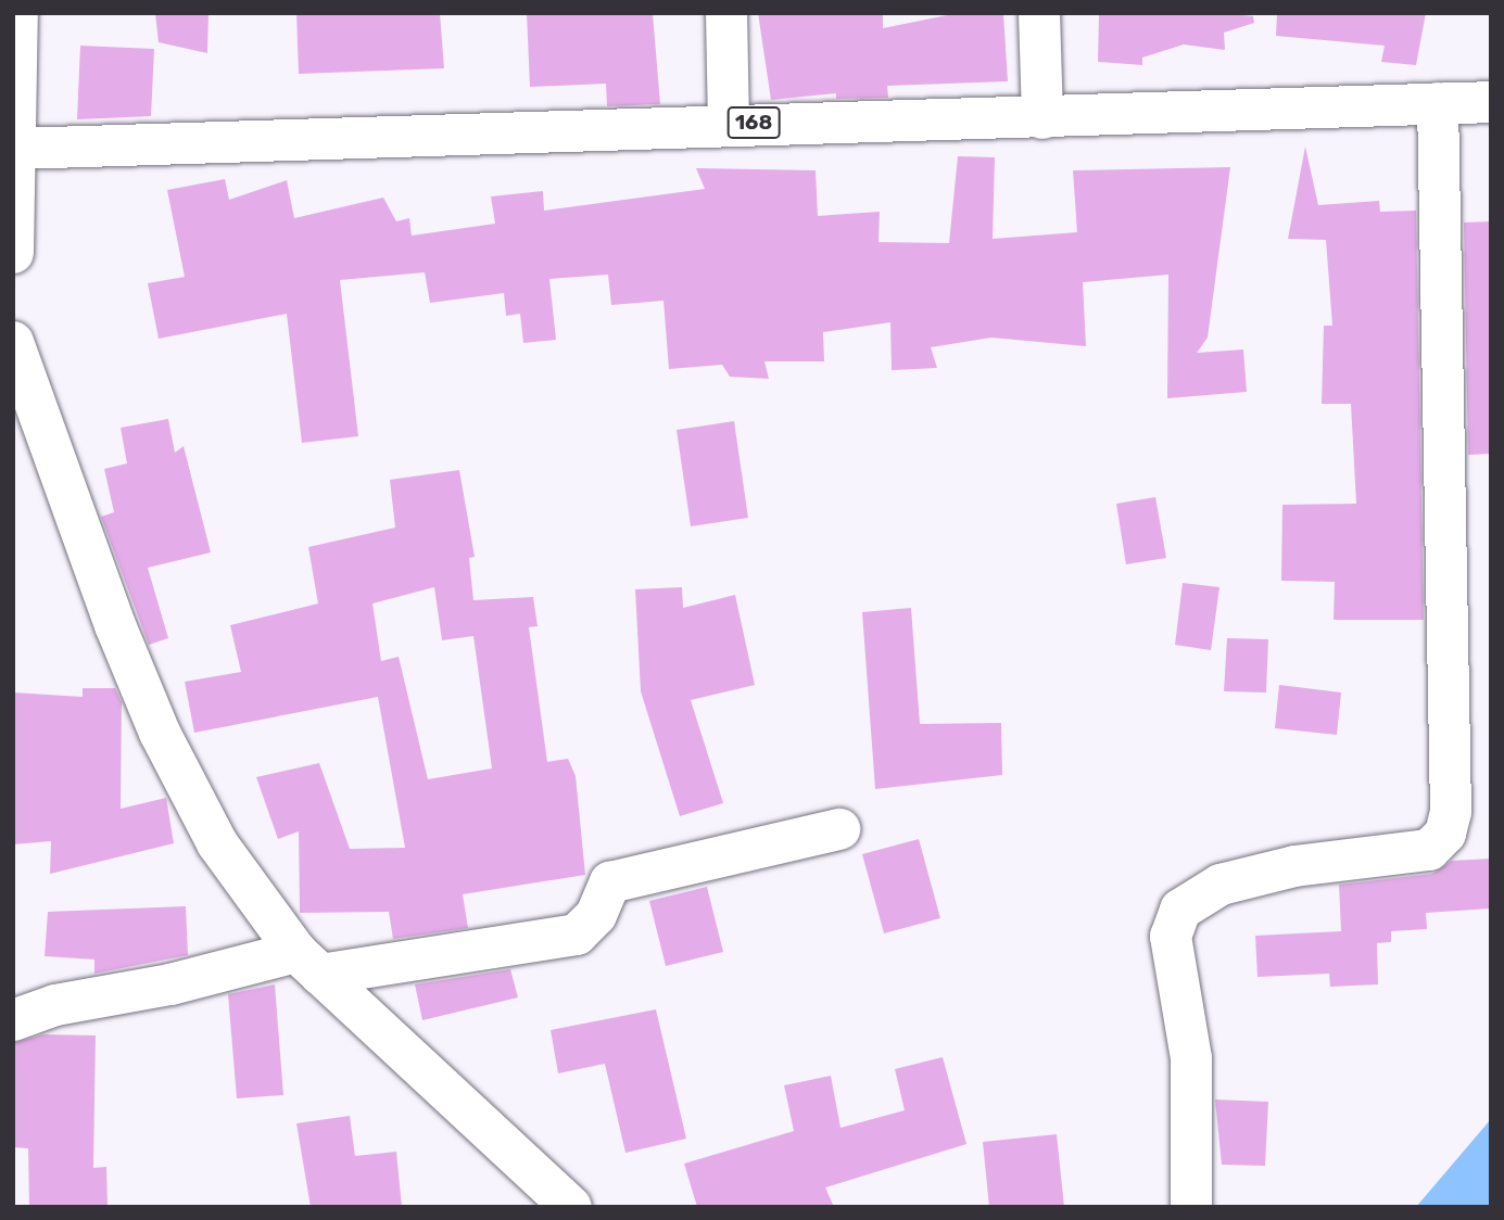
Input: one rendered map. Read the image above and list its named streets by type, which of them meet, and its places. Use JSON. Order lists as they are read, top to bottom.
{
  "streets": {
    "main road": ["168"]
  }
}
